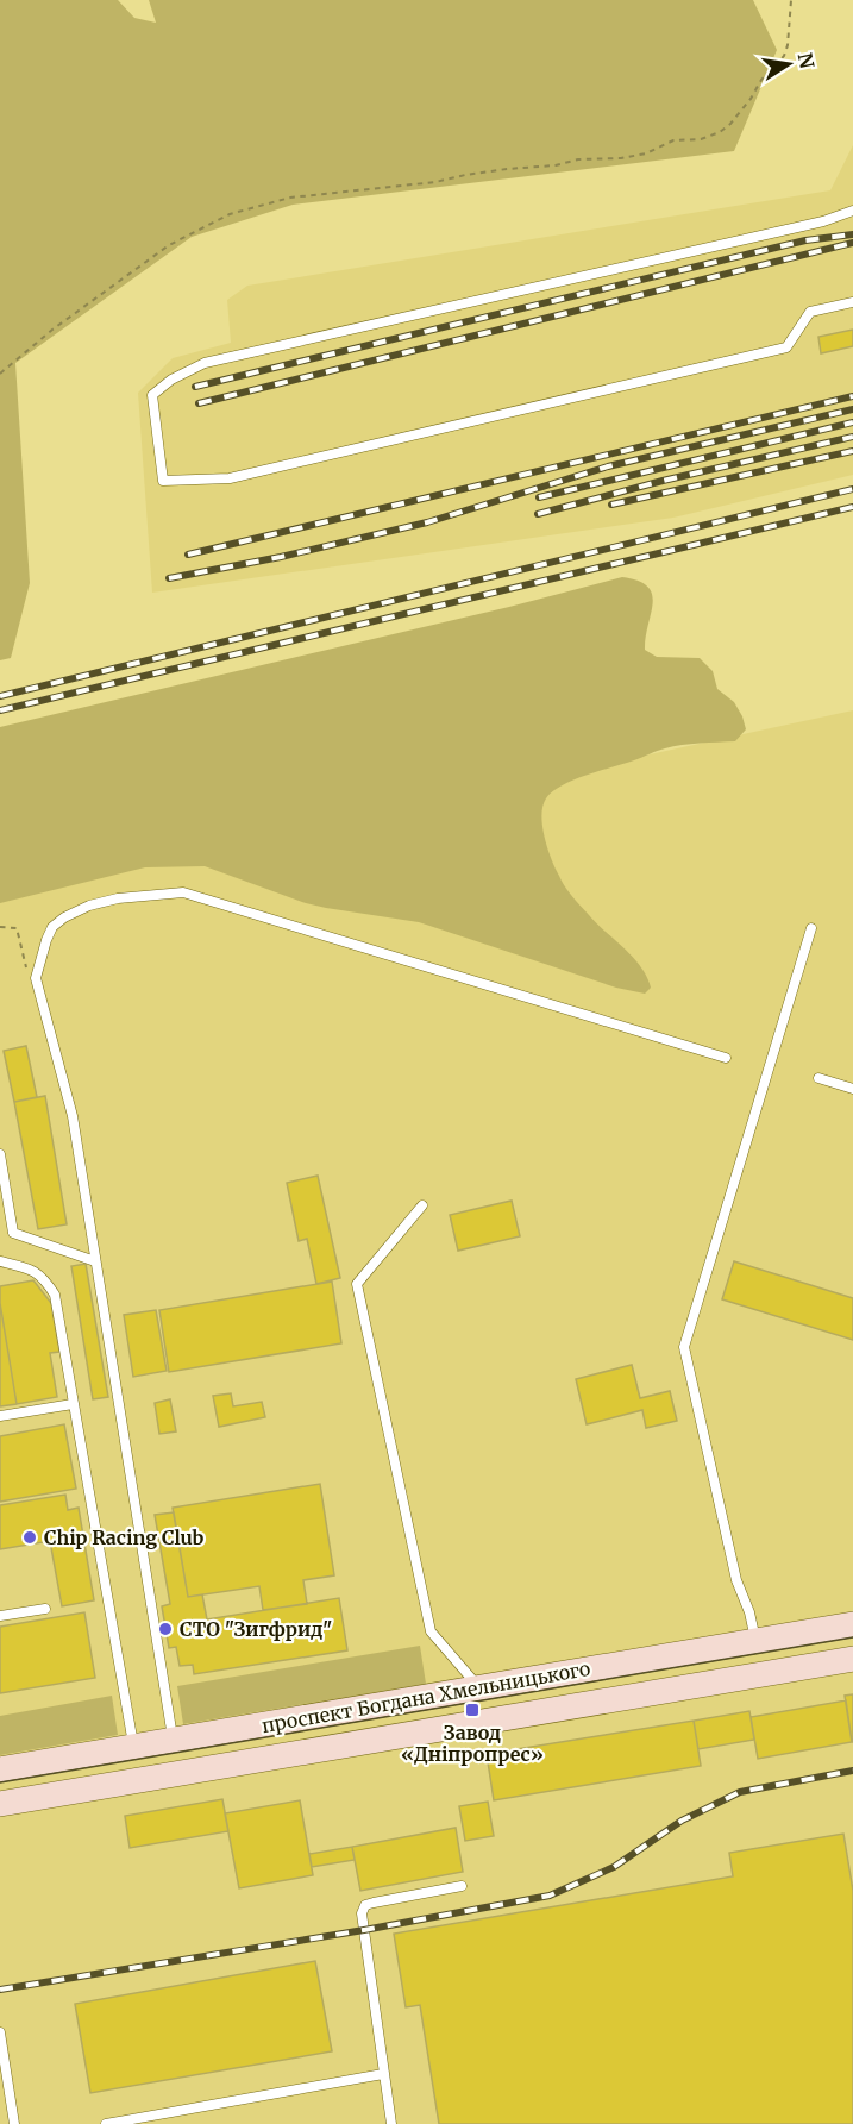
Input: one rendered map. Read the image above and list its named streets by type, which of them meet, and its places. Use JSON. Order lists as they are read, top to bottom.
{
  "streets": {
    "main road": ["проспект Богдана Хмельницького"]
  },
  "places": {
    "other": ["Chip Racing Club", "СТО \"Зигфрид\""],
    "transit": ["Завод «Дніпропрес»"]
  },
  "north": "right"
}
